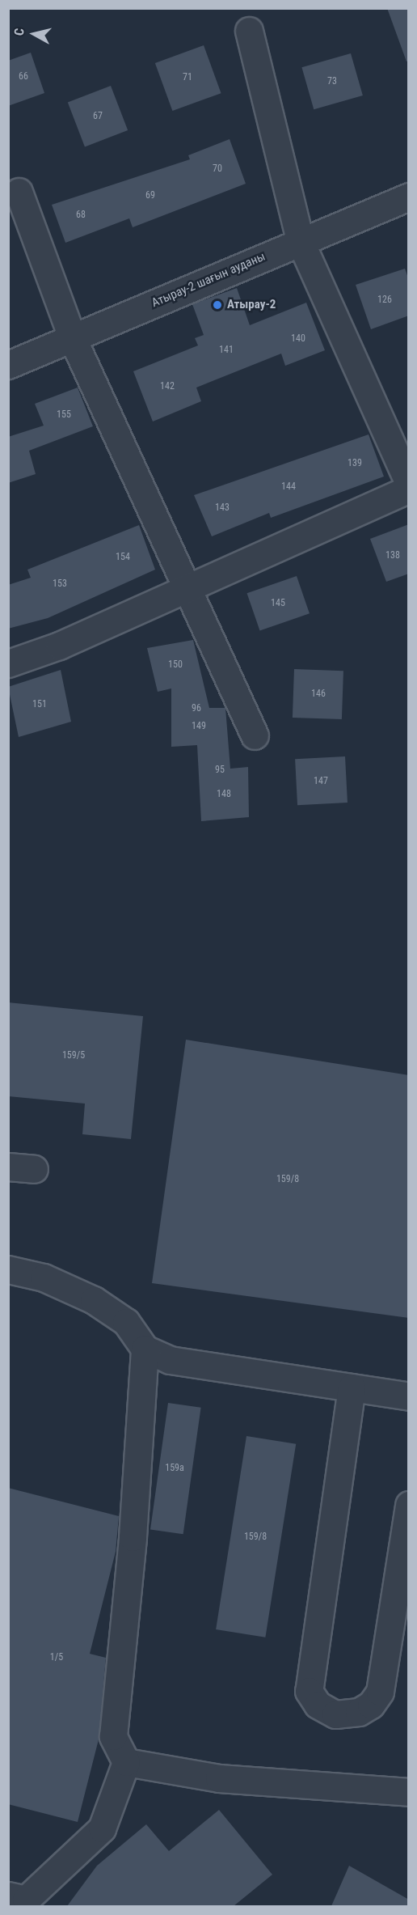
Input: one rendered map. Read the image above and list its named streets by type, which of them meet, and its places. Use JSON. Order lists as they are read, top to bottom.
{
  "streets": {
    "street": ["Атырау-2 шағын ауданы"]
  },
  "places": ["Атырау-2"],
  "house_numbers": [
    "66",
    "71",
    "73",
    "67",
    "70",
    "69",
    "68",
    "126",
    "140",
    "141",
    "142",
    "155",
    "139",
    "144",
    "143",
    "138",
    "154",
    "153",
    "145",
    "150",
    "146",
    "151",
    "96",
    "149",
    "95",
    "147",
    "148",
    "159/5",
    "159/8",
    "159а",
    "159/8",
    "1/5"
  ],
  "north": "left"
}
